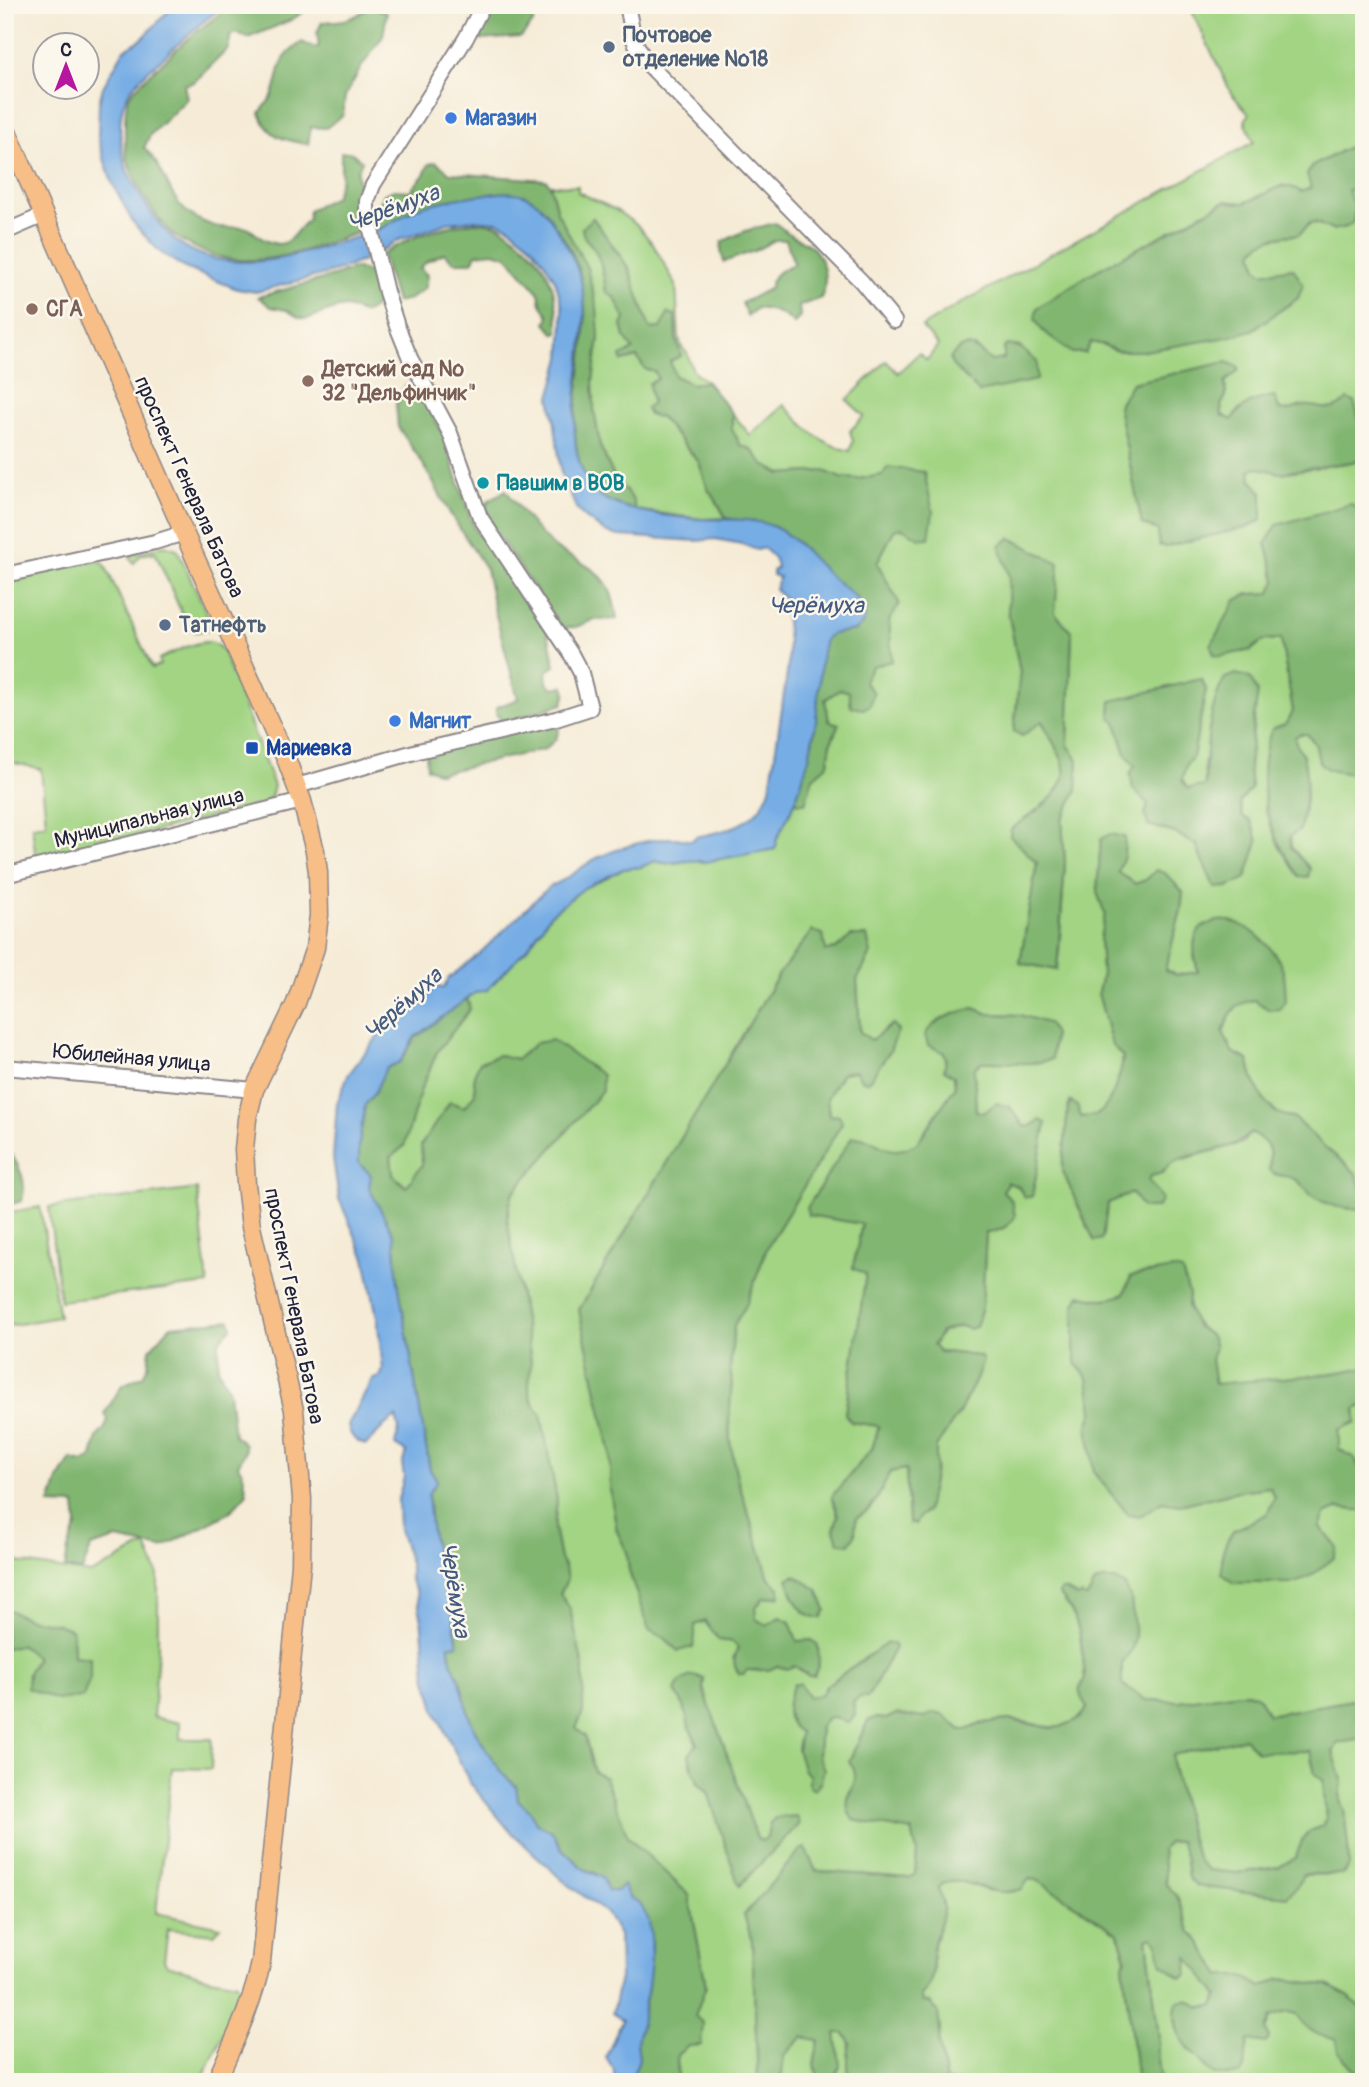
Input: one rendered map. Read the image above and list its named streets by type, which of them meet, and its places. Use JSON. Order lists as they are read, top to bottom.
{
  "streets": {
    "main road": ["проспект Генерала Батова"],
    "street": ["Муниципальная улица", "Юбилейная улица"]
  },
  "crossings": [
    ["проспект Генерала Батова", "Муниципальная улица"],
    ["проспект Генерала Батова", "Юбилейная улица"]
  ],
  "water": ["Черёмуха"],
  "places": {
    "other": [
      "Почтовое отделение №18",
      "Магазин",
      "СГА",
      "Детский сад № 32 \"Дельфинчик\"",
      "Павшим в ВОВ",
      "Татнефть",
      "Магнит"
    ],
    "transit": ["Мариевка"]
  },
  "north": "top"
}
